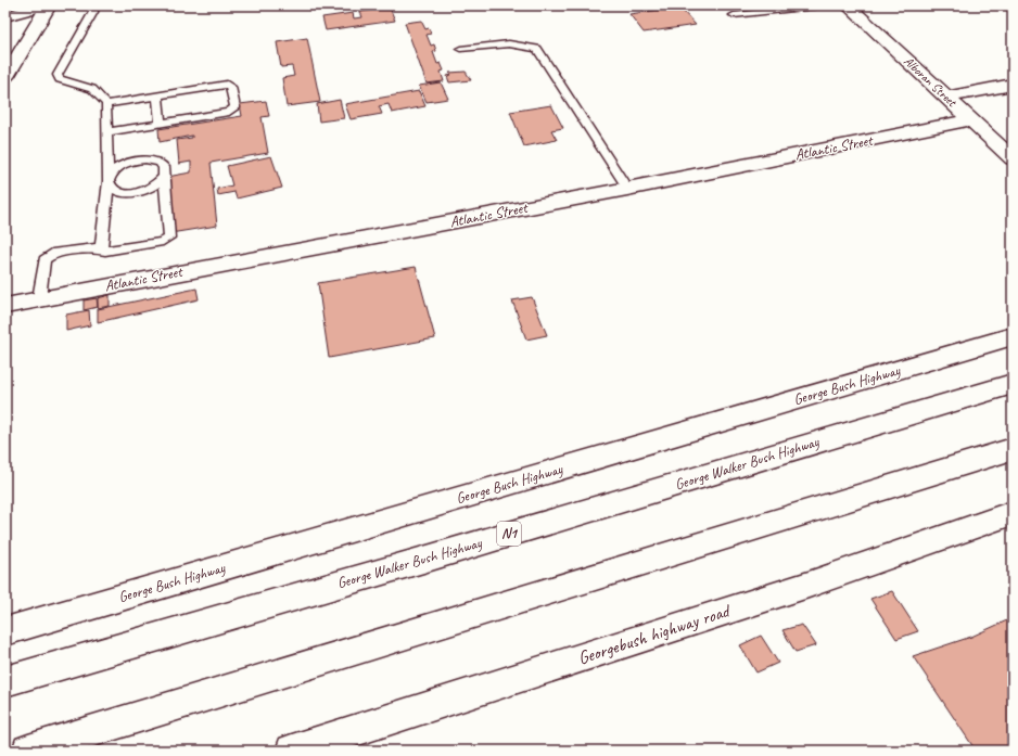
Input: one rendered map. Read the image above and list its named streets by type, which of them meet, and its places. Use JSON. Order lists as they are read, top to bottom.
{
  "streets": {
    "main road": [
      "Alboran Street",
      "Atlantic Street",
      "George Bush Highway",
      "George Walker Bush Highway",
      "N1",
      "Georgebush highway road"
    ]
  },
  "crossings": [
    ["Alboran Street", "Atlantic Street"]
  ]
}
